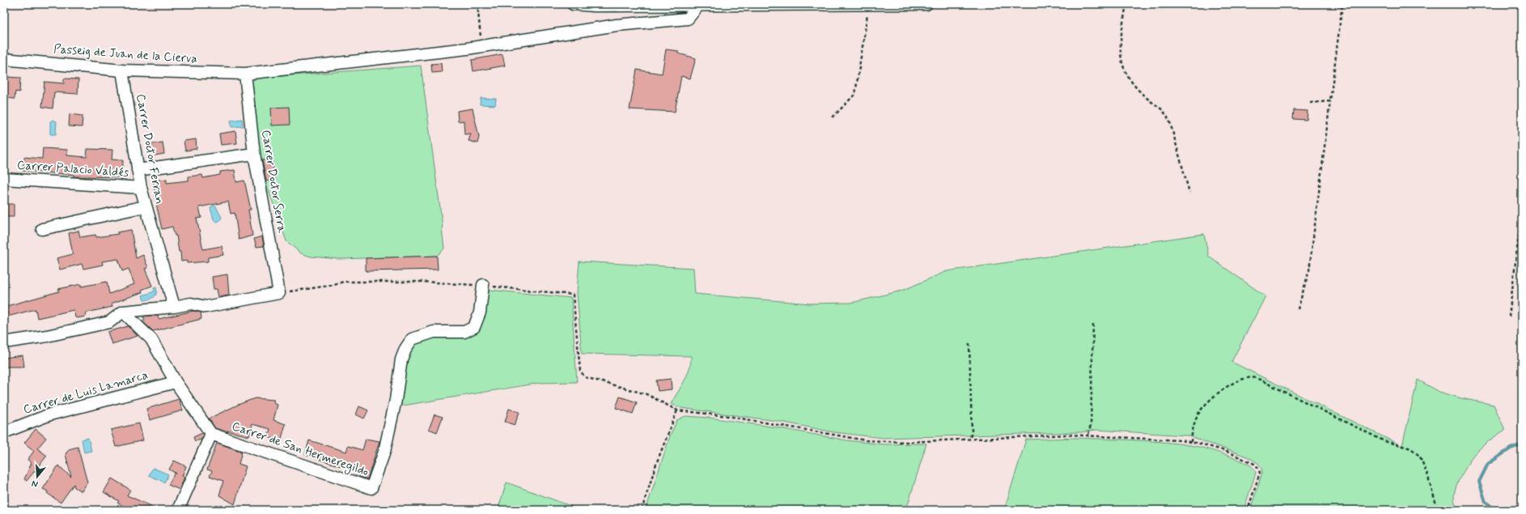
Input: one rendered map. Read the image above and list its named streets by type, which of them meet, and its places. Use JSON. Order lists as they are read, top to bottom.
{
  "streets": {
    "street": [
      "Passeig de Juan de la Cierva",
      "Carrer Doctor Ferran",
      "Carrer Palacio Valdés",
      "Carrer Doctor Serra",
      "Carrer de Luis Lamarca",
      "Carrer de San Hermeregildo"
    ]
  },
  "crossings": [
    ["Passeig de Juan de la Cierva", "Carrer Doctor Ferran"],
    ["Passeig de Juan de la Cierva", "Carrer Doctor Serra"],
    ["Carrer Doctor Ferran", "Carrer Palacio Valdés"],
    ["Carrer de Luis Lamarca", "Carrer de San Hermeregildo"]
  ],
  "north": "bottom"
}
